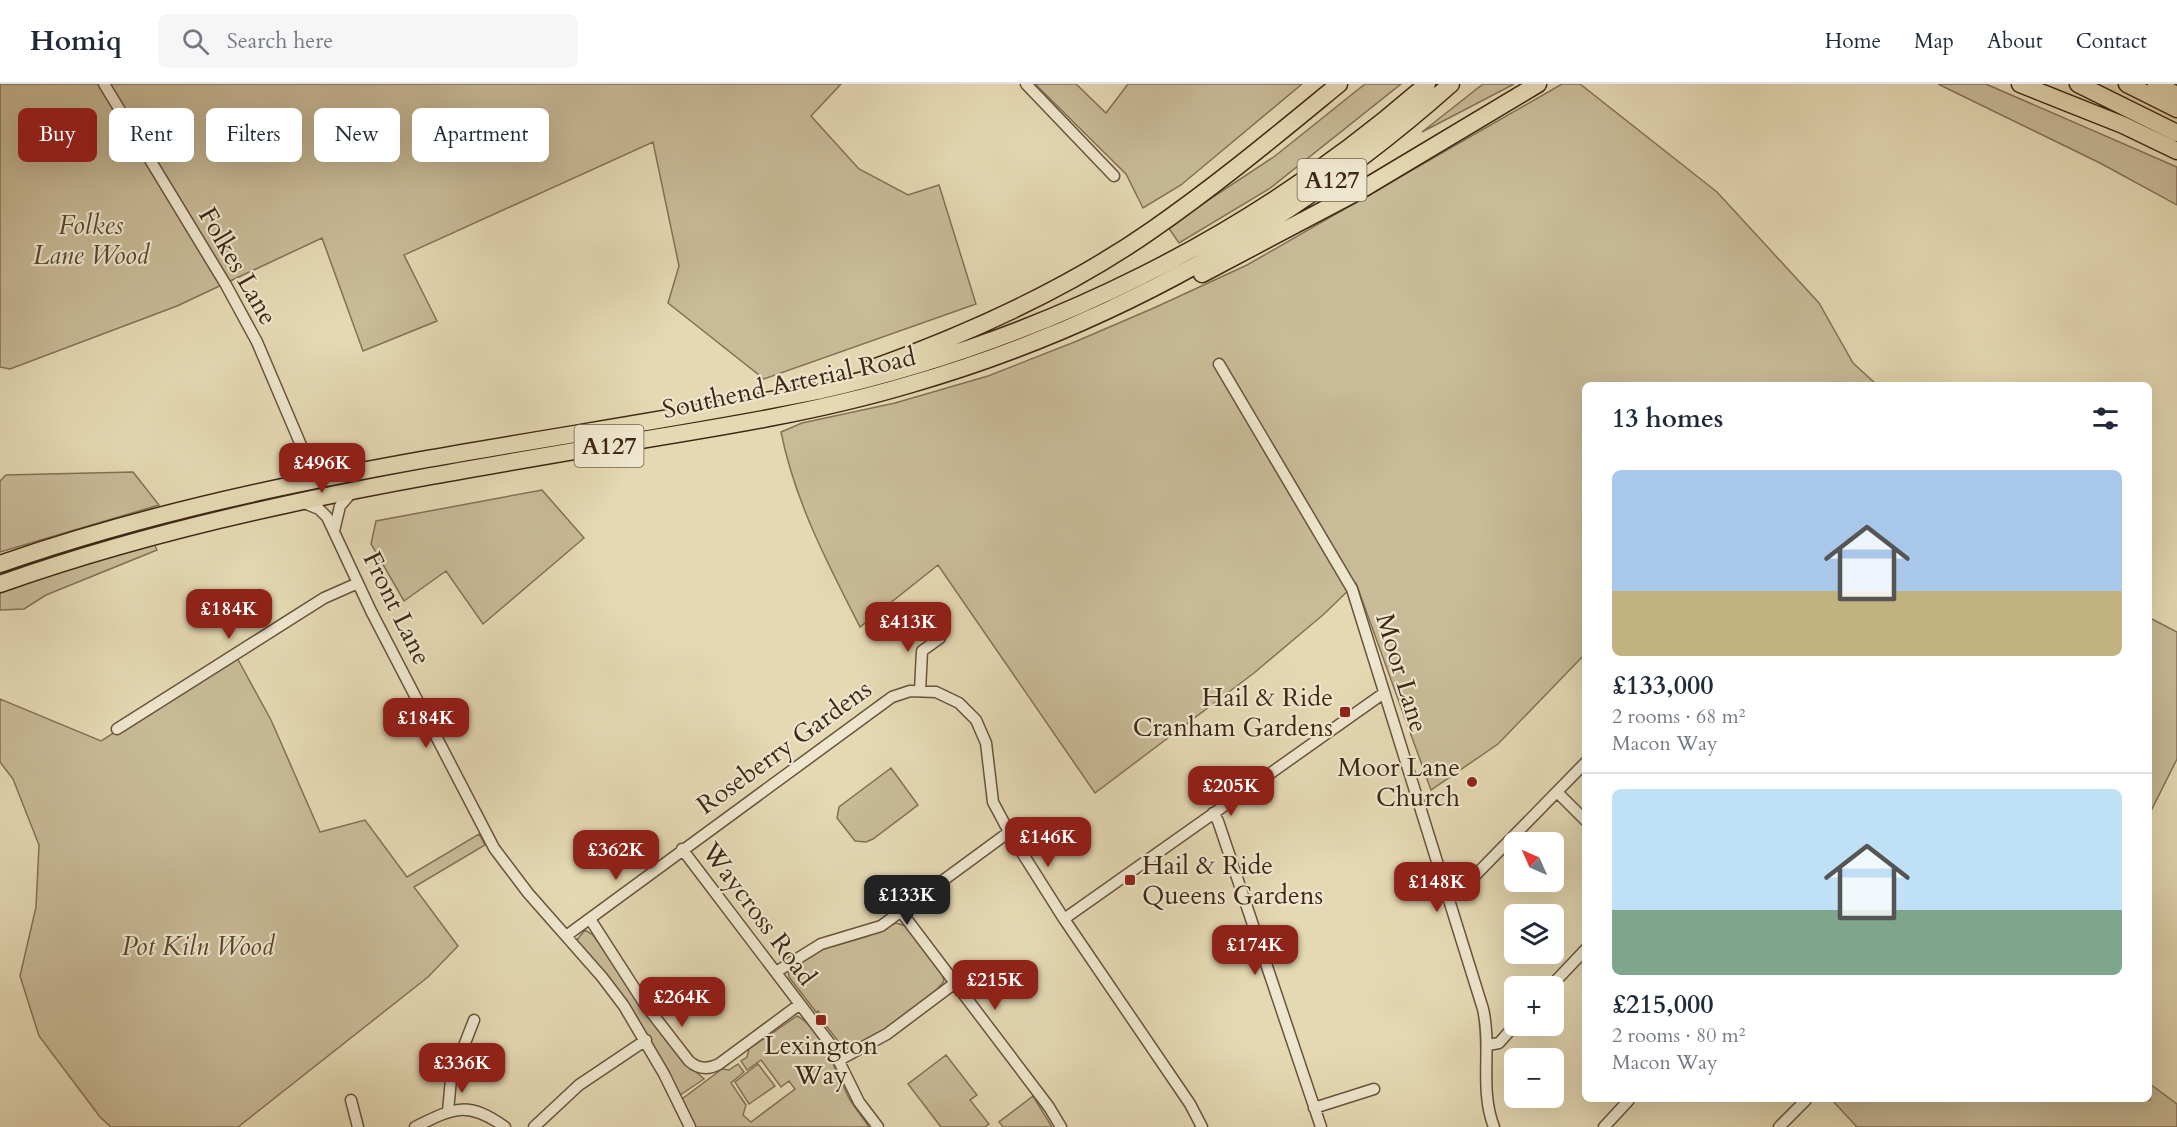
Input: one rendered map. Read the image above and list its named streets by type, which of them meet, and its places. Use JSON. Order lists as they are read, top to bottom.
{
  "streets": {
    "highway": ["A127", "Southend Arterial Road"],
    "street": [
      "Folkes Lane",
      "Front Lane",
      "Moor Lane",
      "Roseberry Gardens",
      "Waycross Road"
    ]
  },
  "crossings": [
    ["Folkes Lane", "Southend Arterial Road"],
    ["Southend Arterial Road", "Front Lane"],
    ["Front Lane", "Roseberry Gardens"],
    ["Roseberry Gardens", "Waycross Road"]
  ],
  "parks": ["Folkes Lane Wood", "Pot Kiln Wood"],
  "places": {
    "transit": ["Hail & Ride Cranham Gardens", "Hail & Ride Queens Gardens", "Lexington Way"],
    "other": ["Moor Lane Church"]
  },
  "north": "top left",
  "page": {
    "header": "Homiq",
    "search": "Search here",
    "nav": [
      "Home",
      "Map",
      "About",
      "Contact"
    ],
    "chip": [
      "Buy",
      "Rent",
      "Filters",
      "New",
      "Apartment"
    ],
    "heading": "13 homes",
    "price": [
      "£496K",
      "£184K",
      "£413K",
      "£184K",
      "£205K",
      "£146K",
      "£362K",
      "£148K",
      "£133K",
      "£174K",
      "£215K",
      "£264K",
      "£336K"
    ],
    "list": [
      {
        "name": "£133,000",
        "note": "2 rooms · 68 m² · Macon Way"
      },
      {
        "name": "£215,000",
        "note": "2 rooms · 80 m² · Macon Way"
      }
    ],
    "map_buttons": ["+", "−"]
  }
}
